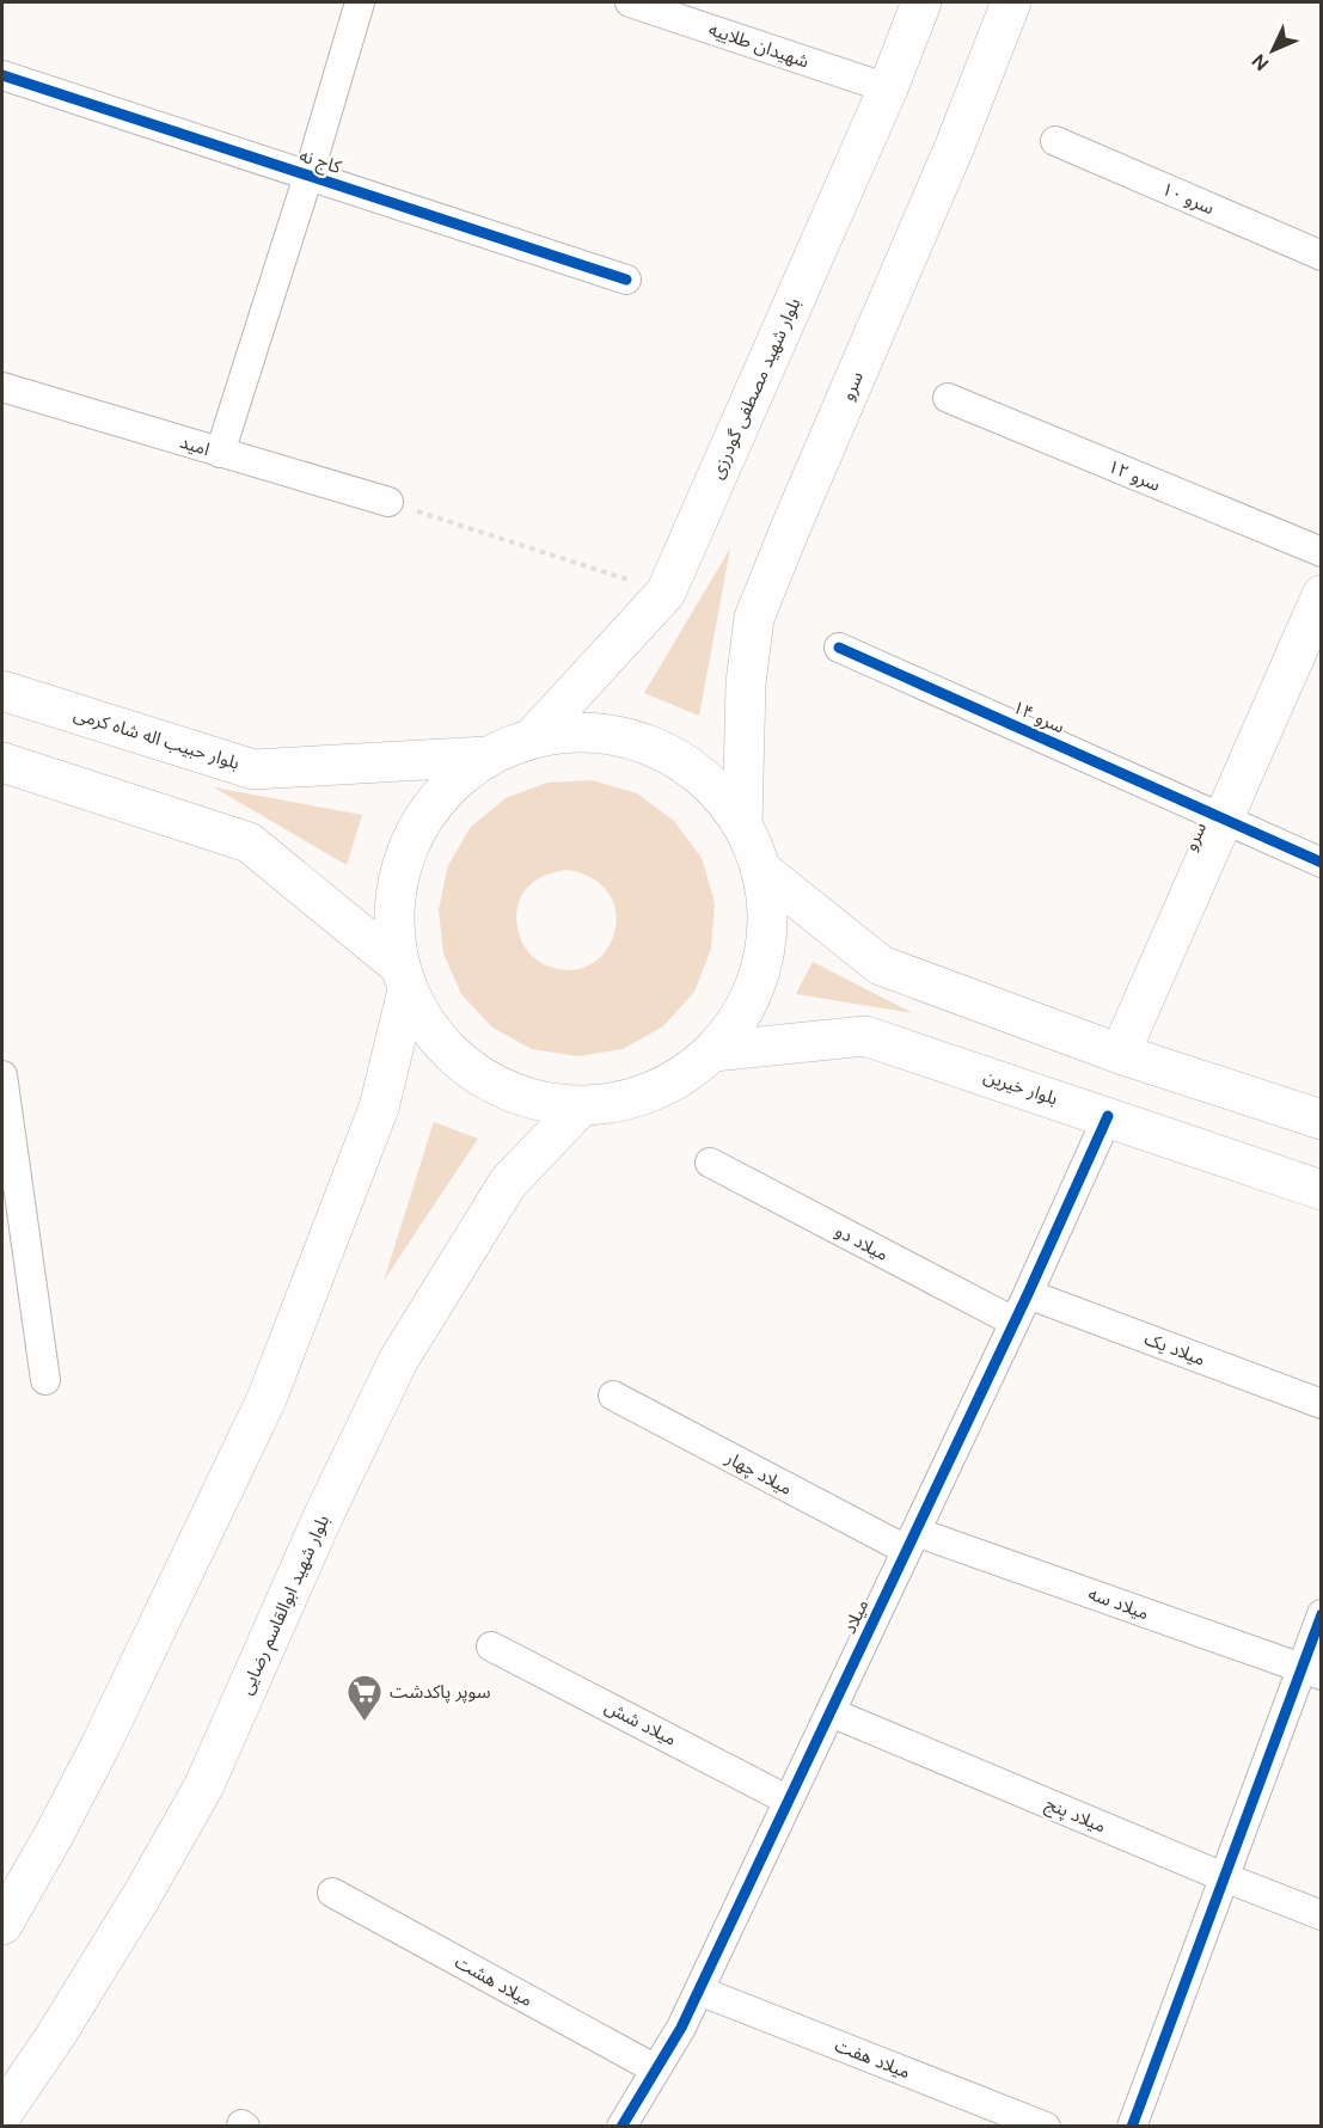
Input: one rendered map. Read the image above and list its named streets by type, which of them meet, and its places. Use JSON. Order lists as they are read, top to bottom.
{
  "streets": {
    "main road": [
      "سرو",
      "بلوار شهید مصطفی گودرزی",
      "بلوار حبیب اله شاه کرمی",
      "بلوار خیرین",
      "بلوار شهید ابوالقاسم رضایی"
    ],
    "street": [
      "شهیدان طلاییه",
      "کاج نه",
      "سرو ۱۰",
      "امید",
      "سرو ۱۲",
      "سرو ۱۴",
      "میلاد دو",
      "میلاد یک",
      "میلاد چهار",
      "میلاد سه",
      "میلاد",
      "میلاد شش",
      "میلاد پنج",
      "میلاد هشت",
      "میلاد هفت"
    ]
  },
  "crossings": [
    ["شهیدان طلاییه", "بلوار شهید مصطفی گودرزی"],
    ["سرو", "سرو ۱۴"],
    ["بلوار خیرین", "میلاد"],
    ["میلاد دو", "میلاد"],
    ["میلاد یک", "میلاد"],
    ["میلاد چهار", "میلاد سه"],
    ["میلاد چهار", "میلاد"],
    ["میلاد سه", "میلاد"],
    ["میلاد", "میلاد شش"],
    ["میلاد", "میلاد پنج"],
    ["میلاد", "میلاد هشت"],
    ["میلاد", "میلاد هفت"]
  ],
  "places": {
    "supermarket": ["سوپر پاکدشت"]
  },
  "north": "bottom left"
}
